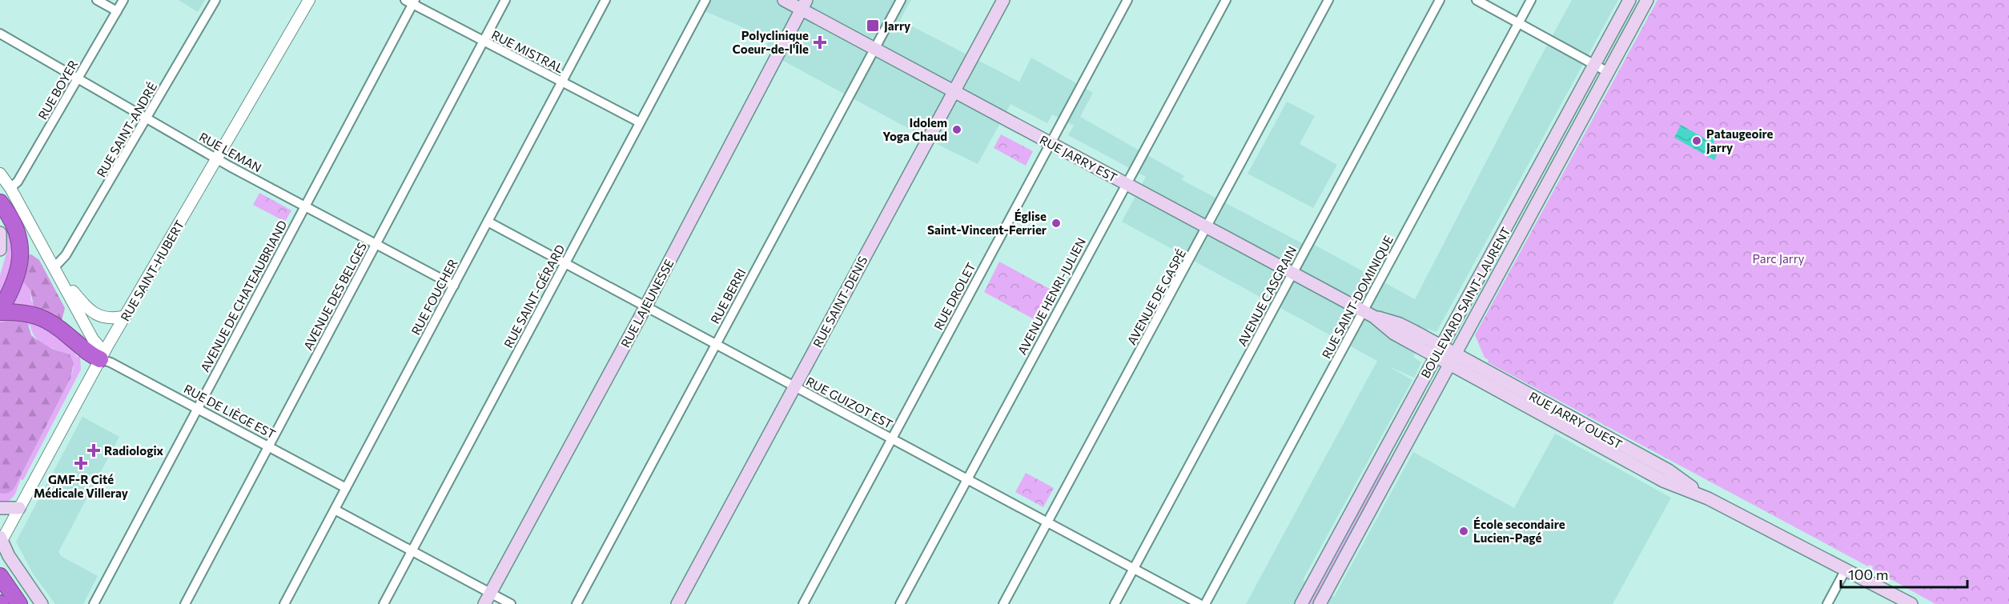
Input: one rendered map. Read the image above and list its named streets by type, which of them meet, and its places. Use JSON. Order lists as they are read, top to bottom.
{
  "streets": {
    "main road": [
      "RUE JARRY EST",
      "RUE SAINT-DENIS",
      "BOULEVARD SAINT-LAURENT",
      "RUE LAJEUNESSE",
      "RUE JARRY OUEST"
    ],
    "street": [
      "RUE MISTRAL",
      "RUE BOYER",
      "RUE SAINT-ANDRÉ",
      "RUE LEMAN",
      "RUE SAINT-HUBERT",
      "AVENUE DE CHATEAUBRIAND",
      "AVENUE DES BELGES",
      "RUE SAINT-GÉRARD",
      "RUE BERRI",
      "RUE DROLET",
      "AVENUE HENRI-JULIEN",
      "AVENUE CASGRAIN",
      "RUE FOUCHER",
      "AVENUE DE GASPÉ",
      "RUE SAINT-DOMINIQUE",
      "RUE GUIZOT EST",
      "RUE DE LIÈGE EST"
    ]
  },
  "crossings": [
    ["RUE MISTRAL", "AVENUE DE CHATEAUBRIAND"],
    ["RUE MISTRAL", "AVENUE DES BELGES"],
    ["RUE MISTRAL", "RUE SAINT-GÉRARD"],
    ["RUE MISTRAL", "RUE FOUCHER"],
    ["RUE BOYER", "RUE LEMAN"],
    ["RUE BOYER", "RUE DE LIÈGE EST"],
    ["RUE SAINT-ANDRÉ", "RUE LEMAN"],
    ["RUE SAINT-ANDRÉ", "RUE DE LIÈGE EST"],
    ["RUE LEMAN", "RUE SAINT-HUBERT"],
    ["RUE LEMAN", "AVENUE DE CHATEAUBRIAND"],
    ["RUE LEMAN", "AVENUE DES BELGES"],
    ["RUE LEMAN", "RUE FOUCHER"],
    ["RUE JARRY EST", "RUE BERRI"],
    ["RUE JARRY EST", "RUE DROLET"],
    ["RUE JARRY EST", "AVENUE HENRI-JULIEN"],
    ["RUE JARRY EST", "AVENUE CASGRAIN"],
    ["RUE JARRY EST", "AVENUE DE GASPÉ"],
    ["RUE JARRY EST", "RUE SAINT-DOMINIQUE"],
    ["RUE JARRY EST", "RUE SAINT-DENIS"],
    ["RUE JARRY EST", "BOULEVARD SAINT-LAURENT"],
    ["RUE JARRY EST", "RUE LAJEUNESSE"],
    ["RUE JARRY EST", "RUE JARRY OUEST"],
    ["RUE SAINT-HUBERT", "RUE DE LIÈGE EST"],
    ["AVENUE DE CHATEAUBRIAND", "RUE DE LIÈGE EST"],
    ["AVENUE DES BELGES", "RUE DE LIÈGE EST"],
    ["RUE SAINT-GÉRARD", "RUE GUIZOT EST"],
    ["RUE BERRI", "RUE GUIZOT EST"],
    ["RUE DROLET", "RUE GUIZOT EST"],
    ["AVENUE HENRI-JULIEN", "RUE GUIZOT EST"],
    ["AVENUE CASGRAIN", "RUE GUIZOT EST"],
    ["RUE FOUCHER", "RUE GUIZOT EST"],
    ["RUE FOUCHER", "RUE DE LIÈGE EST"],
    ["AVENUE DE GASPÉ", "RUE GUIZOT EST"],
    ["RUE SAINT-DENIS", "RUE GUIZOT EST"],
    ["BOULEVARD SAINT-LAURENT", "RUE JARRY OUEST"],
    ["RUE LAJEUNESSE", "RUE GUIZOT EST"]
  ],
  "parks": ["Parc Jarry"],
  "places": {
    "transit": ["Jarry"],
    "health": ["Polyclinique Coeur-de-l'Île", "Radiologix", "GMF-R Cité Médicale Villeray"],
    "other": [
      "Idolem Yoga Chaud",
      "Pataugeoire Jarry",
      "Église Saint-Vincent-Ferrier",
      "École secondaire Lucien-Pagé"
    ]
  },
  "scale_bar": "100 m"
}
